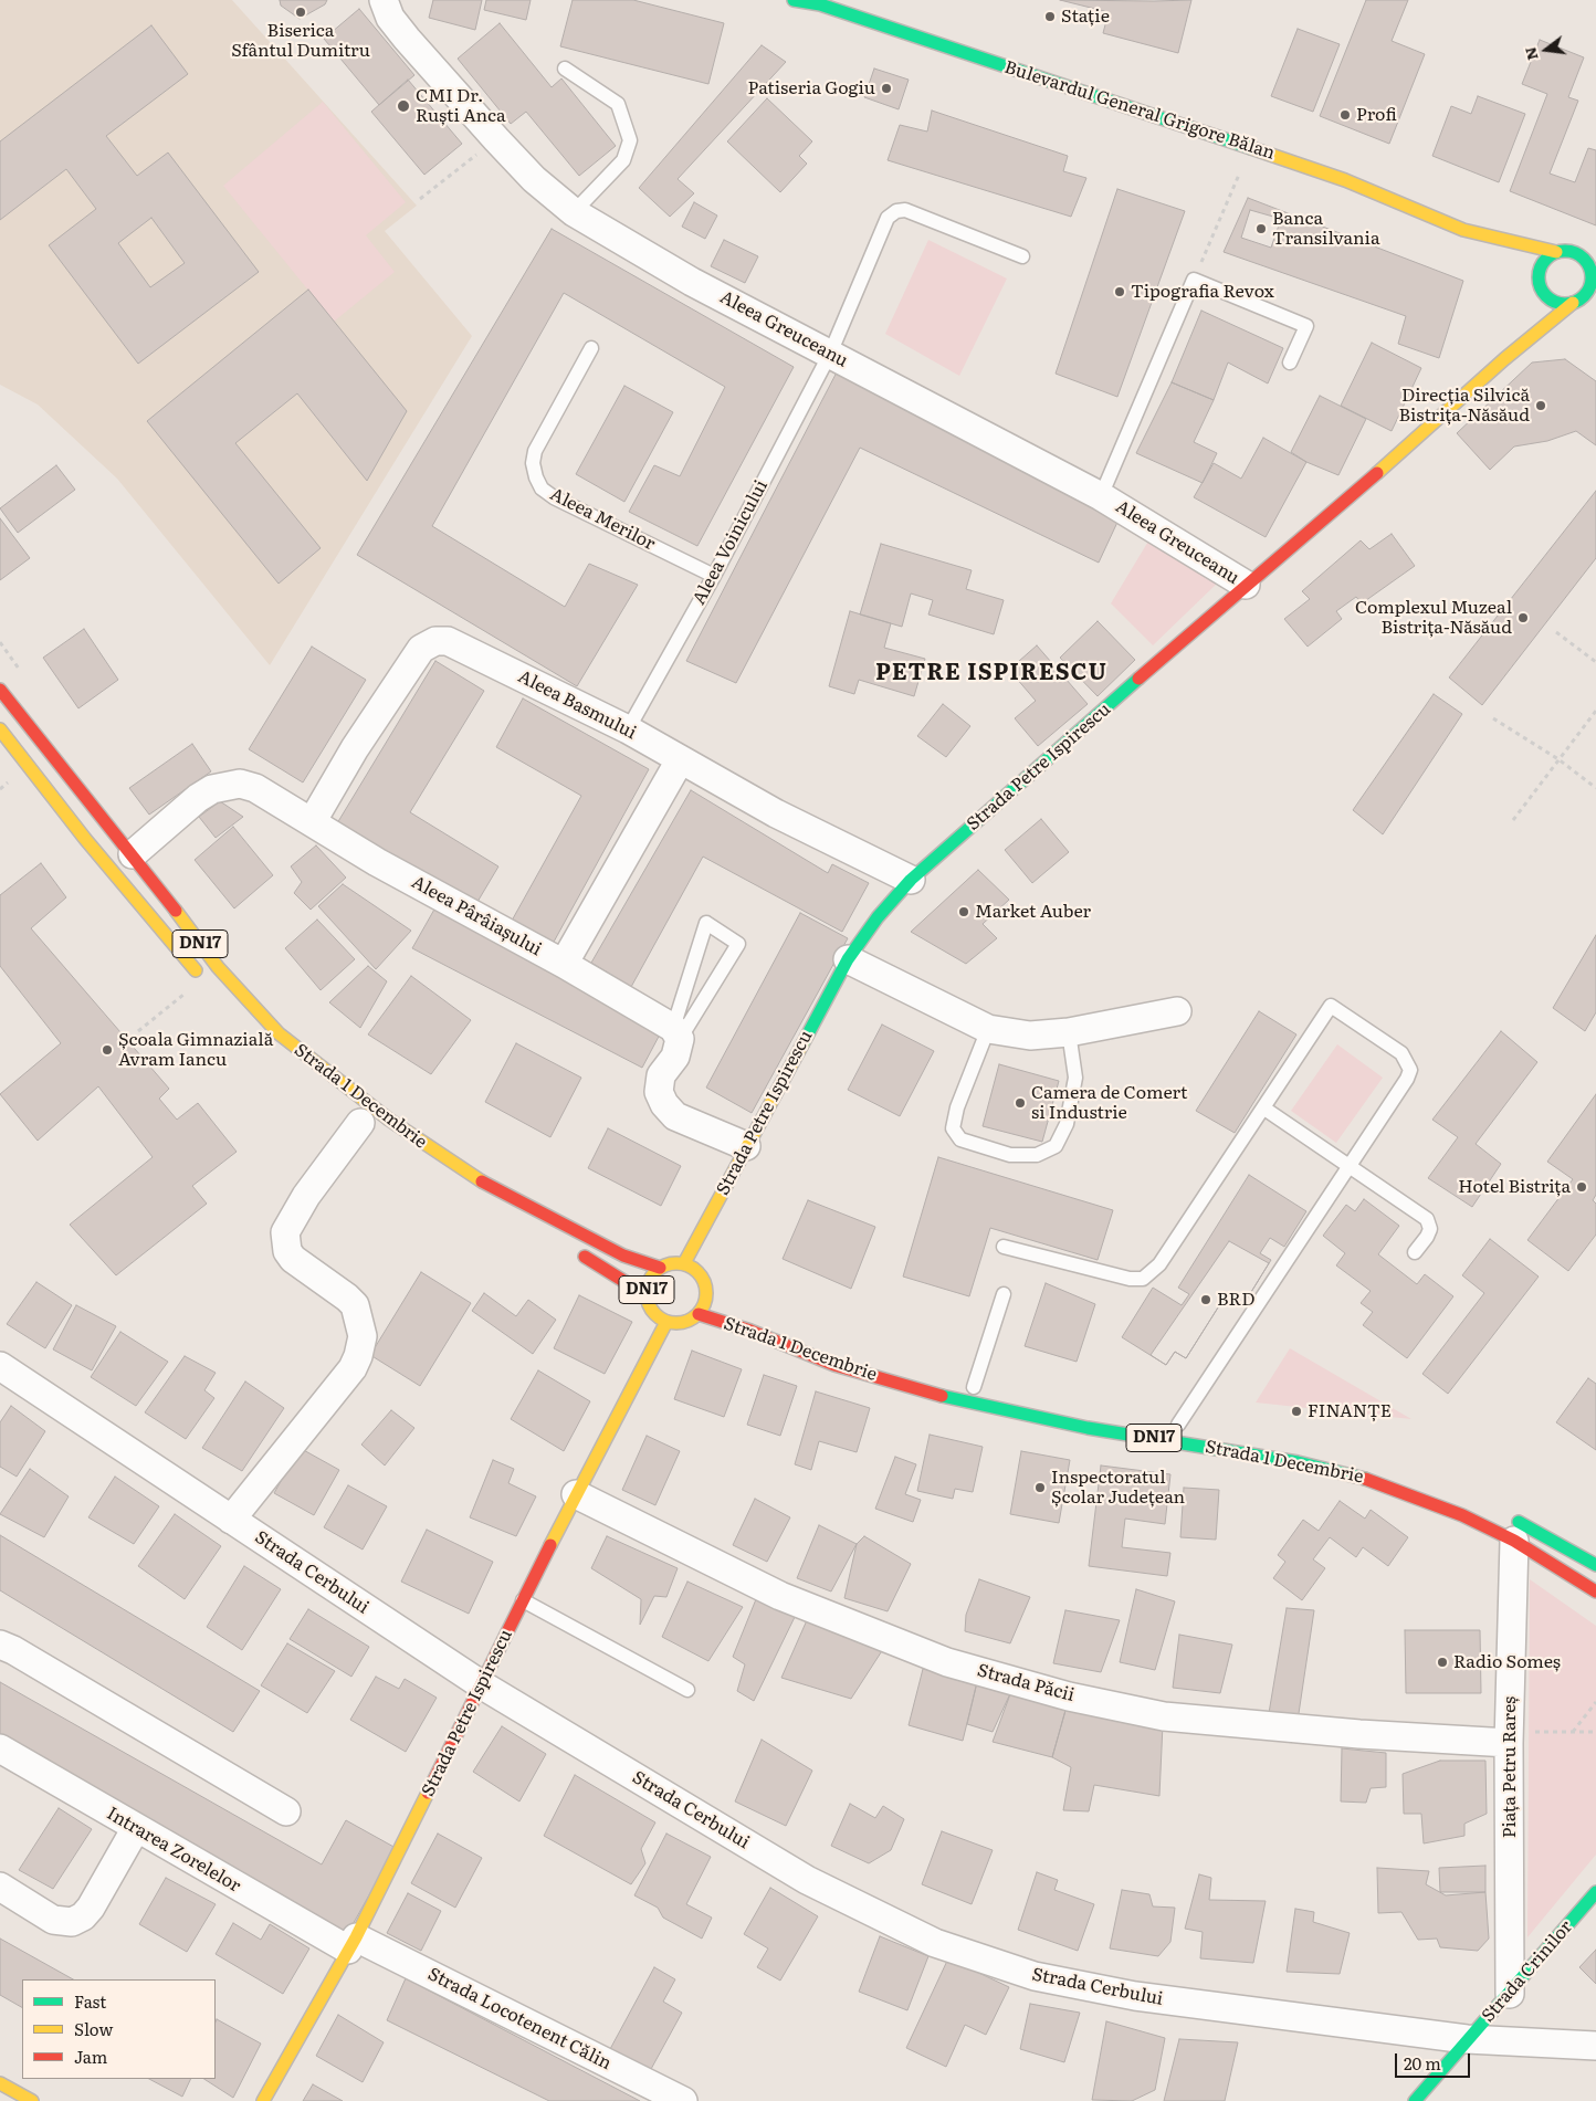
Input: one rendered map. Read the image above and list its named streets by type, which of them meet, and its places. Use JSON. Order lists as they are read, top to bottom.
{
  "streets": {
    "street": [
      "Bulevardul General Grigore Bălan",
      "Aleea Greuceanu",
      "Aleea Basmului",
      "Strada Petre Ispirescu",
      "Aleea Pârâiașului",
      "DN17",
      "Strada 1 Decembrie",
      "Strada Cerbului",
      "Strada Păcii",
      "Piața Petru Rareș",
      "Intrarea Zorelelor",
      "Strada Crinilor",
      "Strada Locotenent Călin"
    ],
    "lane": ["Aleea Merilor", "Aleea Voinicului"]
  },
  "crossings": [
    ["Bulevardul General Grigore Bălan", "Strada Petre Ispirescu"],
    ["Aleea Greuceanu", "Aleea Voinicului"],
    ["Aleea Greuceanu", "Strada Petre Ispirescu"],
    ["Aleea Merilor", "Aleea Voinicului"],
    ["Aleea Voinicului", "Aleea Basmului"],
    ["Aleea Basmului", "Strada Petre Ispirescu"],
    ["Aleea Basmului", "Aleea Pârâiașului"],
    ["Strada Petre Ispirescu", "DN17"],
    ["Strada Petre Ispirescu", "Strada 1 Decembrie"],
    ["Strada Petre Ispirescu", "Strada Cerbului"],
    ["Strada Petre Ispirescu", "Strada Păcii"],
    ["Strada Petre Ispirescu", "Intrarea Zorelelor"],
    ["Strada Petre Ispirescu", "Strada Locotenent Călin"],
    ["Aleea Pârâiașului", "Strada 1 Decembrie"],
    ["DN17", "Strada 1 Decembrie"],
    ["Strada 1 Decembrie", "Piața Petru Rareș"],
    ["Strada Cerbului", "Strada Crinilor"],
    ["Strada Păcii", "Piața Petru Rareș"],
    ["Piața Petru Rareș", "Strada Crinilor"],
    ["Intrarea Zorelelor", "Strada Locotenent Călin"]
  ],
  "districts": ["PETRE ISPIRESCU"],
  "places": [
    "Biserica Sfântul Dumitru",
    "Stație",
    "Patiseria Gogiu",
    "CMI Dr. Ruști Anca",
    "Profi",
    "Banca Transilvania",
    "Tipografia Revox",
    "Direcția Silvică Bistrița-Năsăud",
    "Complexul Muzeal Bistrița-Năsăud",
    "Market Auber",
    "Școala Gimnazială Avram Iancu",
    "Camera de Comert si Industrie",
    "Hotel Bistrița",
    "BRD",
    "FINANȚE",
    "Inspectoratul Școlar Județean",
    "Radio Someș"
  ],
  "legend": ["Fast", "Slow", "Jam"],
  "scale_bar": "20 m",
  "north": "left"
}
